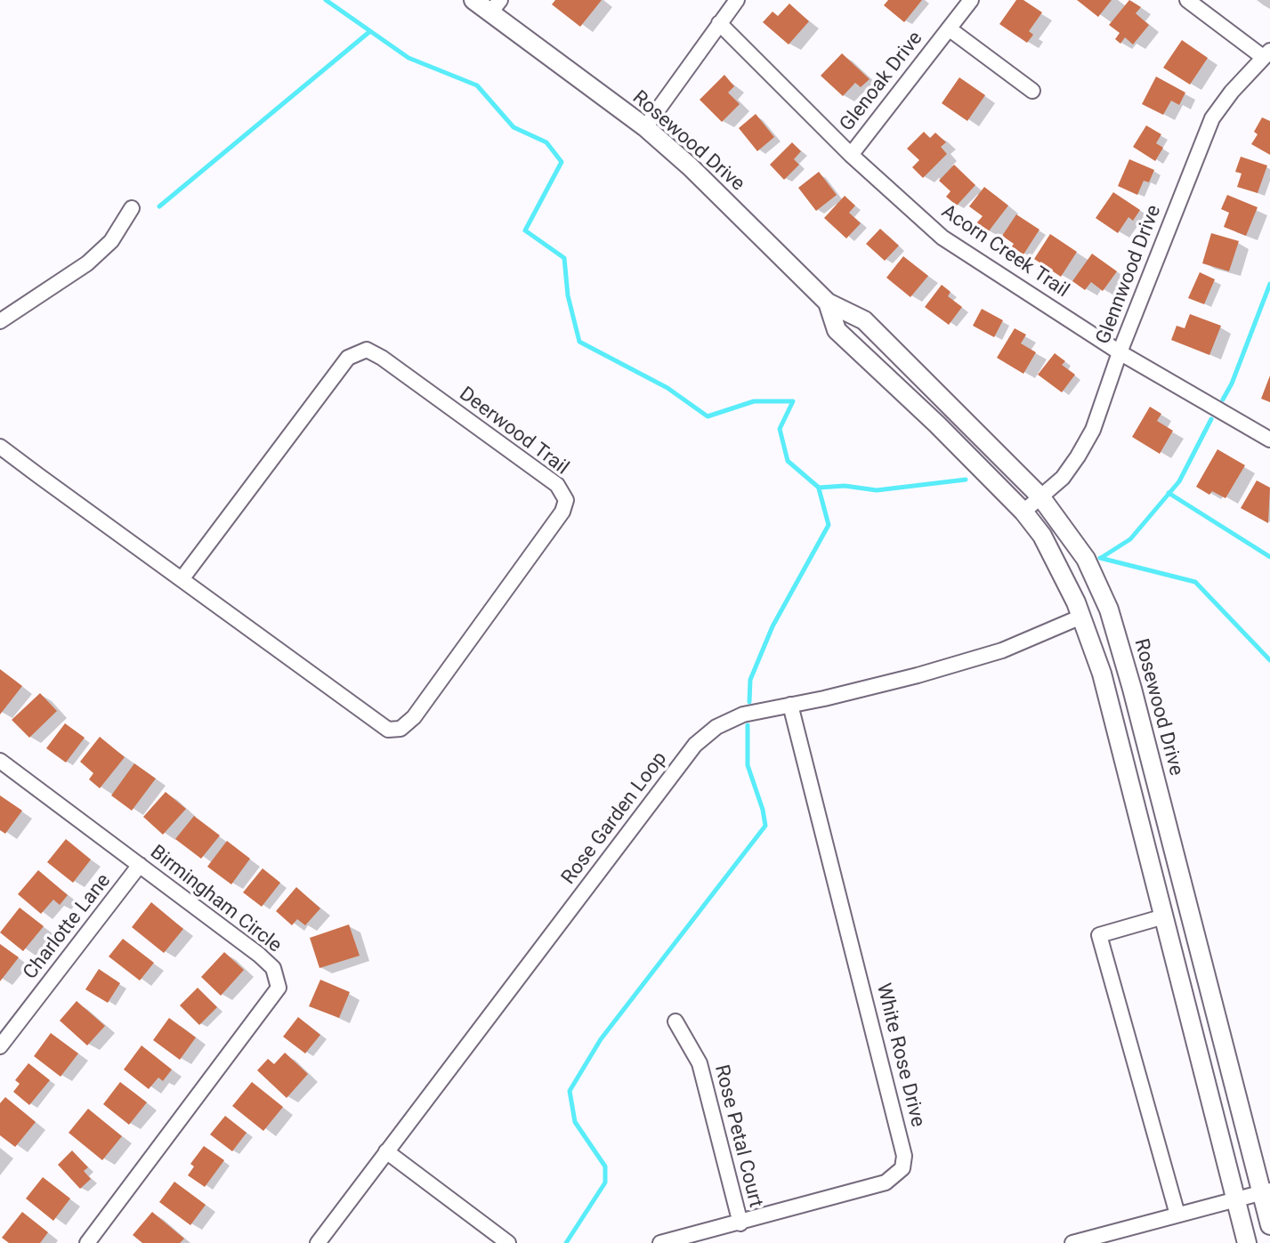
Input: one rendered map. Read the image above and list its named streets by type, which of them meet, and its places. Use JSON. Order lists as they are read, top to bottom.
{
  "streets": {
    "main road": ["Rosewood Drive"],
    "street": [
      "Glenoak Drive",
      "Acorn Creek Trail",
      "Glennwood Drive",
      "Deerwood Trail",
      "Rose Garden Loop",
      "Birmingham Circle",
      "Charlotte Lane",
      "White Rose Drive",
      "Rose Petal Court"
    ]
  },
  "crossings": [
    ["Glenoak Drive", "Acorn Creek Trail"],
    ["Rosewood Drive", "Glennwood Drive"],
    ["Rosewood Drive", "Rose Garden Loop"],
    ["Acorn Creek Trail", "Glennwood Drive"],
    ["Rose Garden Loop", "White Rose Drive"],
    ["Birmingham Circle", "Charlotte Lane"],
    ["White Rose Drive", "Rose Petal Court"]
  ]
}
